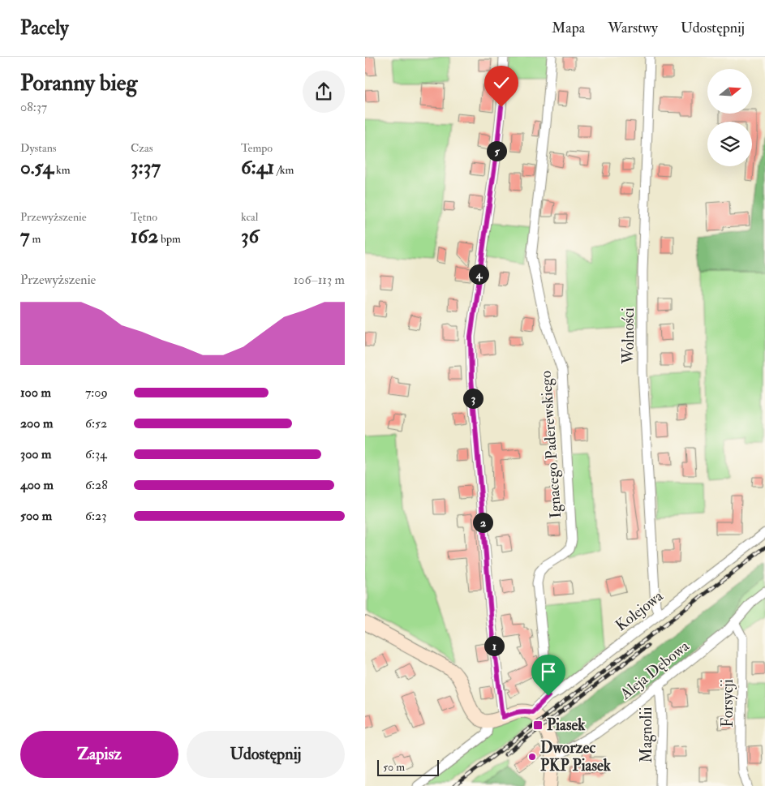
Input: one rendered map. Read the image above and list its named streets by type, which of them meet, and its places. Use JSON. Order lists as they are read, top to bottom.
{
  "streets": {
    "street": [
      "Wolności",
      "Ignacego Paderewskiego",
      "Kolejowa",
      "Aleja Dębowa",
      "Forsycji",
      "Magnolii"
    ]
  },
  "crossings": [
    ["Wolności", "Kolejowa"],
    ["Ignacego Paderewskiego", "Kolejowa"],
    ["Aleja Dębowa", "Forsycji"],
    ["Aleja Dębowa", "Magnolii"]
  ],
  "places": {
    "transit": ["Piasek"],
    "other": ["Dworzec PKP Piasek"]
  },
  "scale_bar": "50 m",
  "north": "right",
  "page": {
    "header": "Pacely",
    "nav": ["Mapa", "Warstwy", "Udostępnij"],
    "heading": ["Poranny bieg", "08:37"],
    "stats": [
      ["Dystans", "0.54 km"],
      ["Czas", "3:37"],
      ["Tempo", "6:41 /km"],
      ["Przewyższenie", "7 m"],
      ["Tętno", "162 bpm"],
      ["kcal", "36"]
    ],
    "pins": [
      "5",
      "4",
      "3",
      "2",
      "1"
    ],
    "chart": ["Przewyższenie", "106–113 m"],
    "list": [
      {
        "name": "100 m",
        "note": "7:09"
      },
      {
        "name": "200 m",
        "note": "6:52"
      },
      {
        "name": "300 m",
        "note": "6:34"
      },
      {
        "name": "400 m",
        "note": "6:28"
      },
      {
        "name": "500 m",
        "note": "6:23"
      }
    ],
    "buttons": ["Zapisz", "Udostępnij"],
    "scale": "50 m"
  }
}
